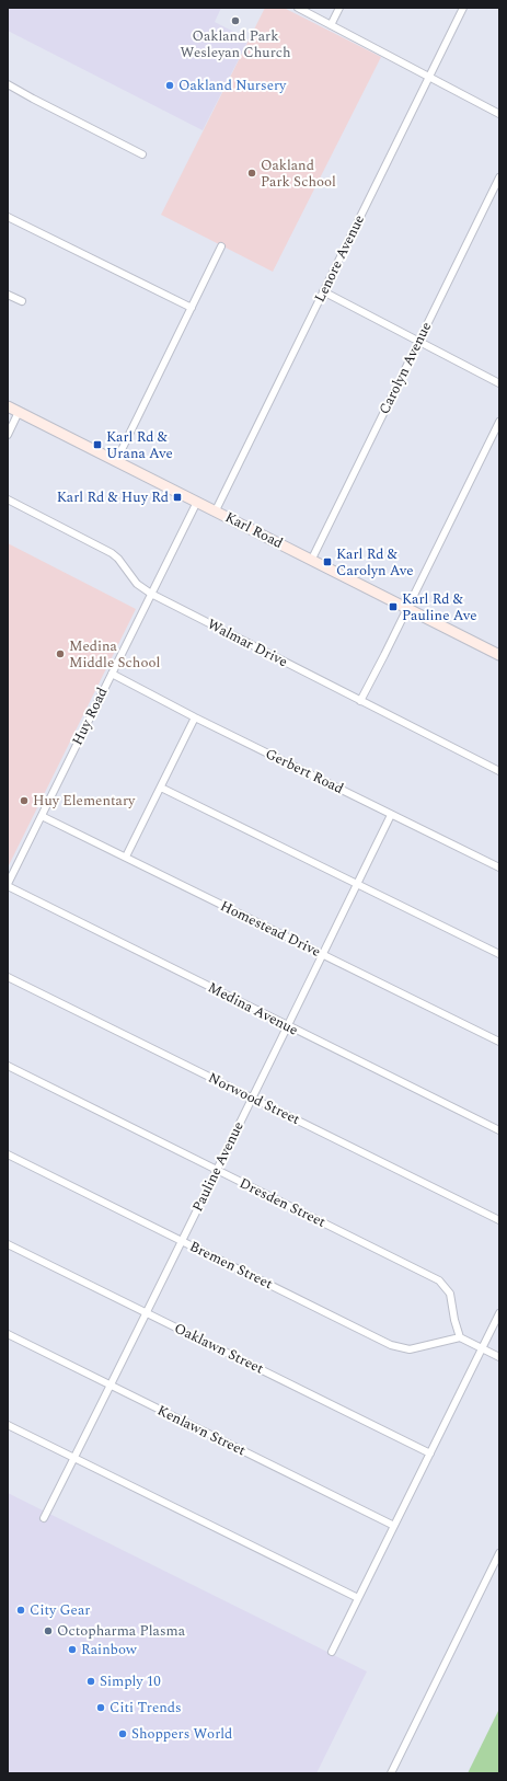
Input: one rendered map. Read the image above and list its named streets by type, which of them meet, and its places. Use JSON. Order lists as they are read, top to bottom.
{
  "streets": {
    "main road": ["Karl Road"],
    "street": [
      "Lenore Avenue",
      "Carolyn Avenue",
      "Walmar Drive",
      "Huy Road",
      "Gerbert Road",
      "Homestead Drive",
      "Medina Avenue",
      "Norwood Street",
      "Pauline Avenue",
      "Dresden Street",
      "Bremen Street",
      "Oaklawn Street",
      "Kenlawn Street"
    ]
  },
  "crossings": [
    ["Lenore Avenue", "Karl Road"],
    ["Carolyn Avenue", "Karl Road"],
    ["Karl Road", "Huy Road"],
    ["Walmar Drive", "Huy Road"],
    ["Huy Road", "Gerbert Road"],
    ["Huy Road", "Homestead Drive"],
    ["Huy Road", "Medina Avenue"],
    ["Gerbert Road", "Pauline Avenue"],
    ["Homestead Drive", "Pauline Avenue"],
    ["Medina Avenue", "Pauline Avenue"],
    ["Norwood Street", "Pauline Avenue"],
    ["Pauline Avenue", "Dresden Street"],
    ["Pauline Avenue", "Bremen Street"],
    ["Pauline Avenue", "Oaklawn Street"],
    ["Pauline Avenue", "Kenlawn Street"],
    ["Dresden Street", "Bremen Street"]
  ],
  "places": {
    "other": [
      "Oakland Park Wesleyan Church",
      "Oakland Nursery",
      "Oakland Park School",
      "Medina Middle School",
      "Huy Elementary",
      "City Gear",
      "Octopharma Plasma",
      "Rainbow",
      "Simply 10",
      "Citi Trends",
      "Shoppers World"
    ],
    "transit": [
      "Karl Rd & Urana Ave",
      "Karl Rd & Huy Rd",
      "Karl Rd & Carolyn Ave",
      "Karl Rd & Pauline Ave"
    ]
  }
}
